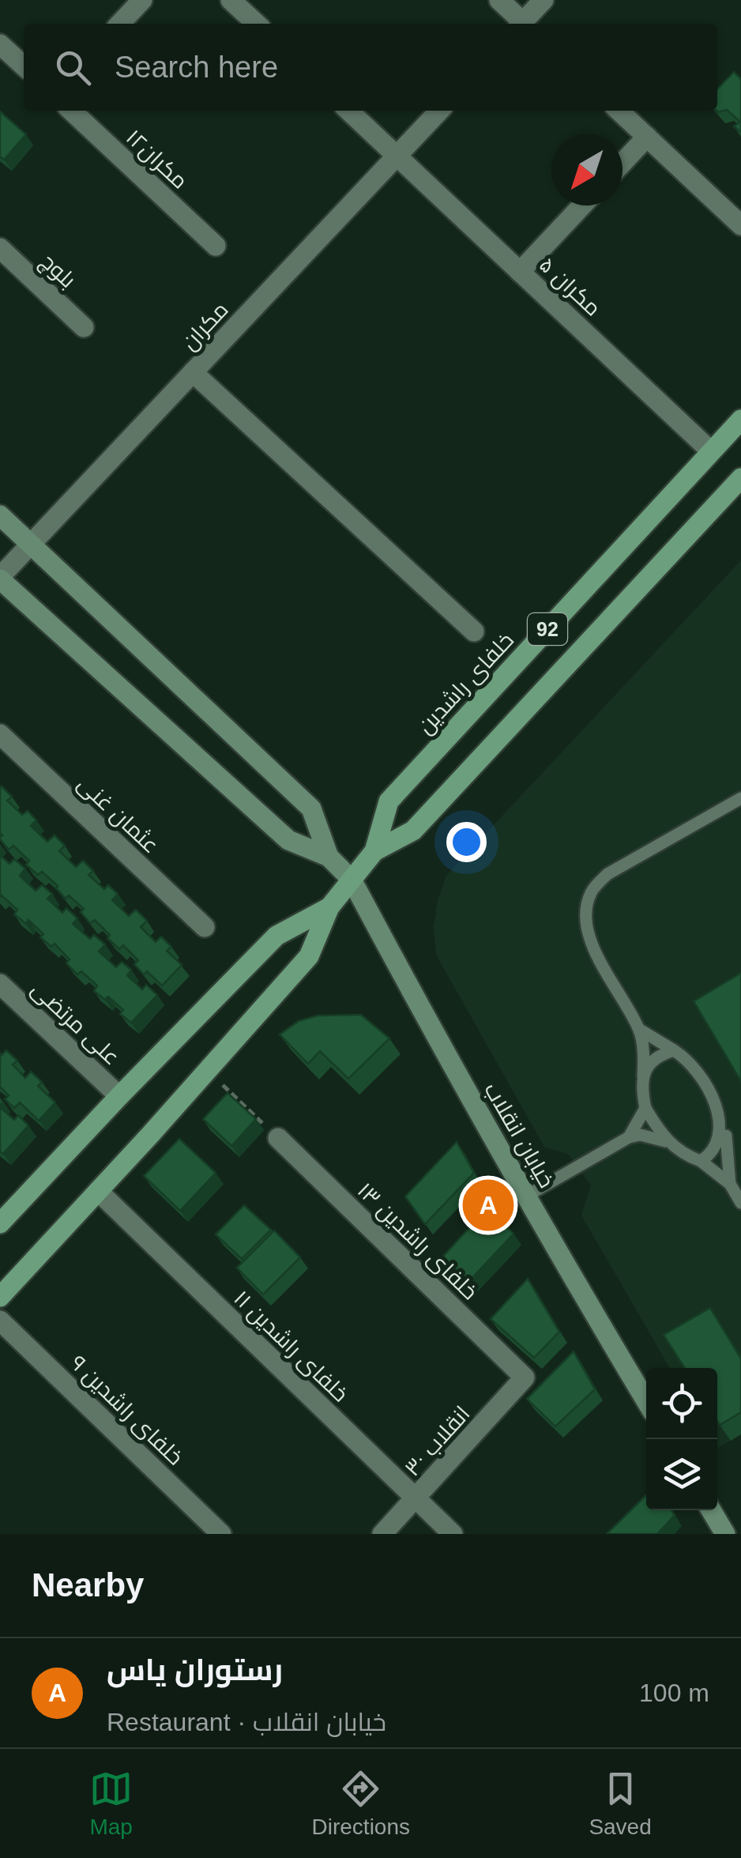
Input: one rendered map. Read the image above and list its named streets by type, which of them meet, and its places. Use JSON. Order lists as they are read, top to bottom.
{
  "streets": {
    "main road": ["92", "خلفای راشدین"],
    "street": [
      "مکران۱۲",
      "بلوچ",
      "مکران ۵",
      "مکران",
      "عثمان غنی",
      "علی مرتضی",
      "خیابان انقلاب",
      "خلفای راشدین ۱۳",
      "خلفای راشدین ۱۱",
      "خلفای راشدین ۹",
      "انقلاب ۳۰"
    ]
  },
  "crossings": [
    ["مکران ۵", "مکران"],
    ["مکران ۵", "خلفای راشدین"],
    ["خلفای راشدین", "علی مرتضی"],
    ["خلفای راشدین", "خیابان انقلاب"],
    ["خلفای راشدین", "خلفای راشدین ۱۱"],
    ["خلفای راشدین ۱۳", "انقلاب ۳۰"],
    ["خلفای راشدین ۱۱", "انقلاب ۳۰"]
  ],
  "north": "bottom left",
  "page": {
    "search": "Search here",
    "pins": "A",
    "heading": "Nearby",
    "list": [
      {
        "mark": "A",
        "name": "رستوران یاس",
        "note": "Restaurant · خیابان انقلاب",
        "value": "100 m"
      }
    ],
    "nav": ["Map", "Directions", "Saved"]
  }
}
